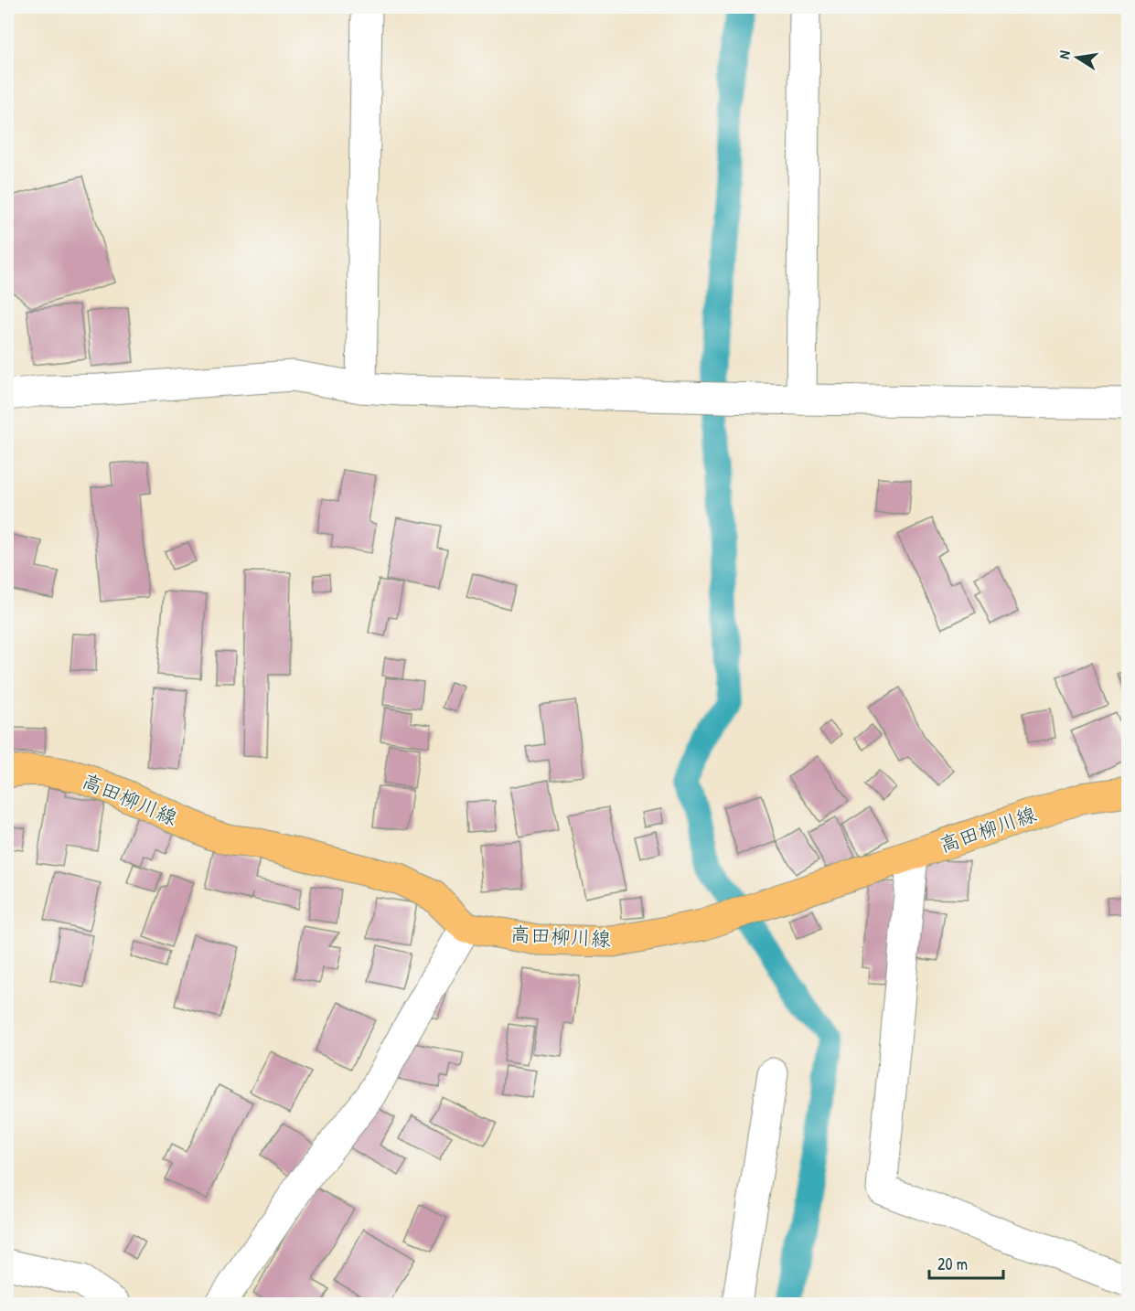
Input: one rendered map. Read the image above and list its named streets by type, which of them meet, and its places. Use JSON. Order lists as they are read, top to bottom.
{
  "streets": {
    "main road": ["高田柳川線"]
  },
  "scale_bar": "20 m",
  "north": "left"
}
